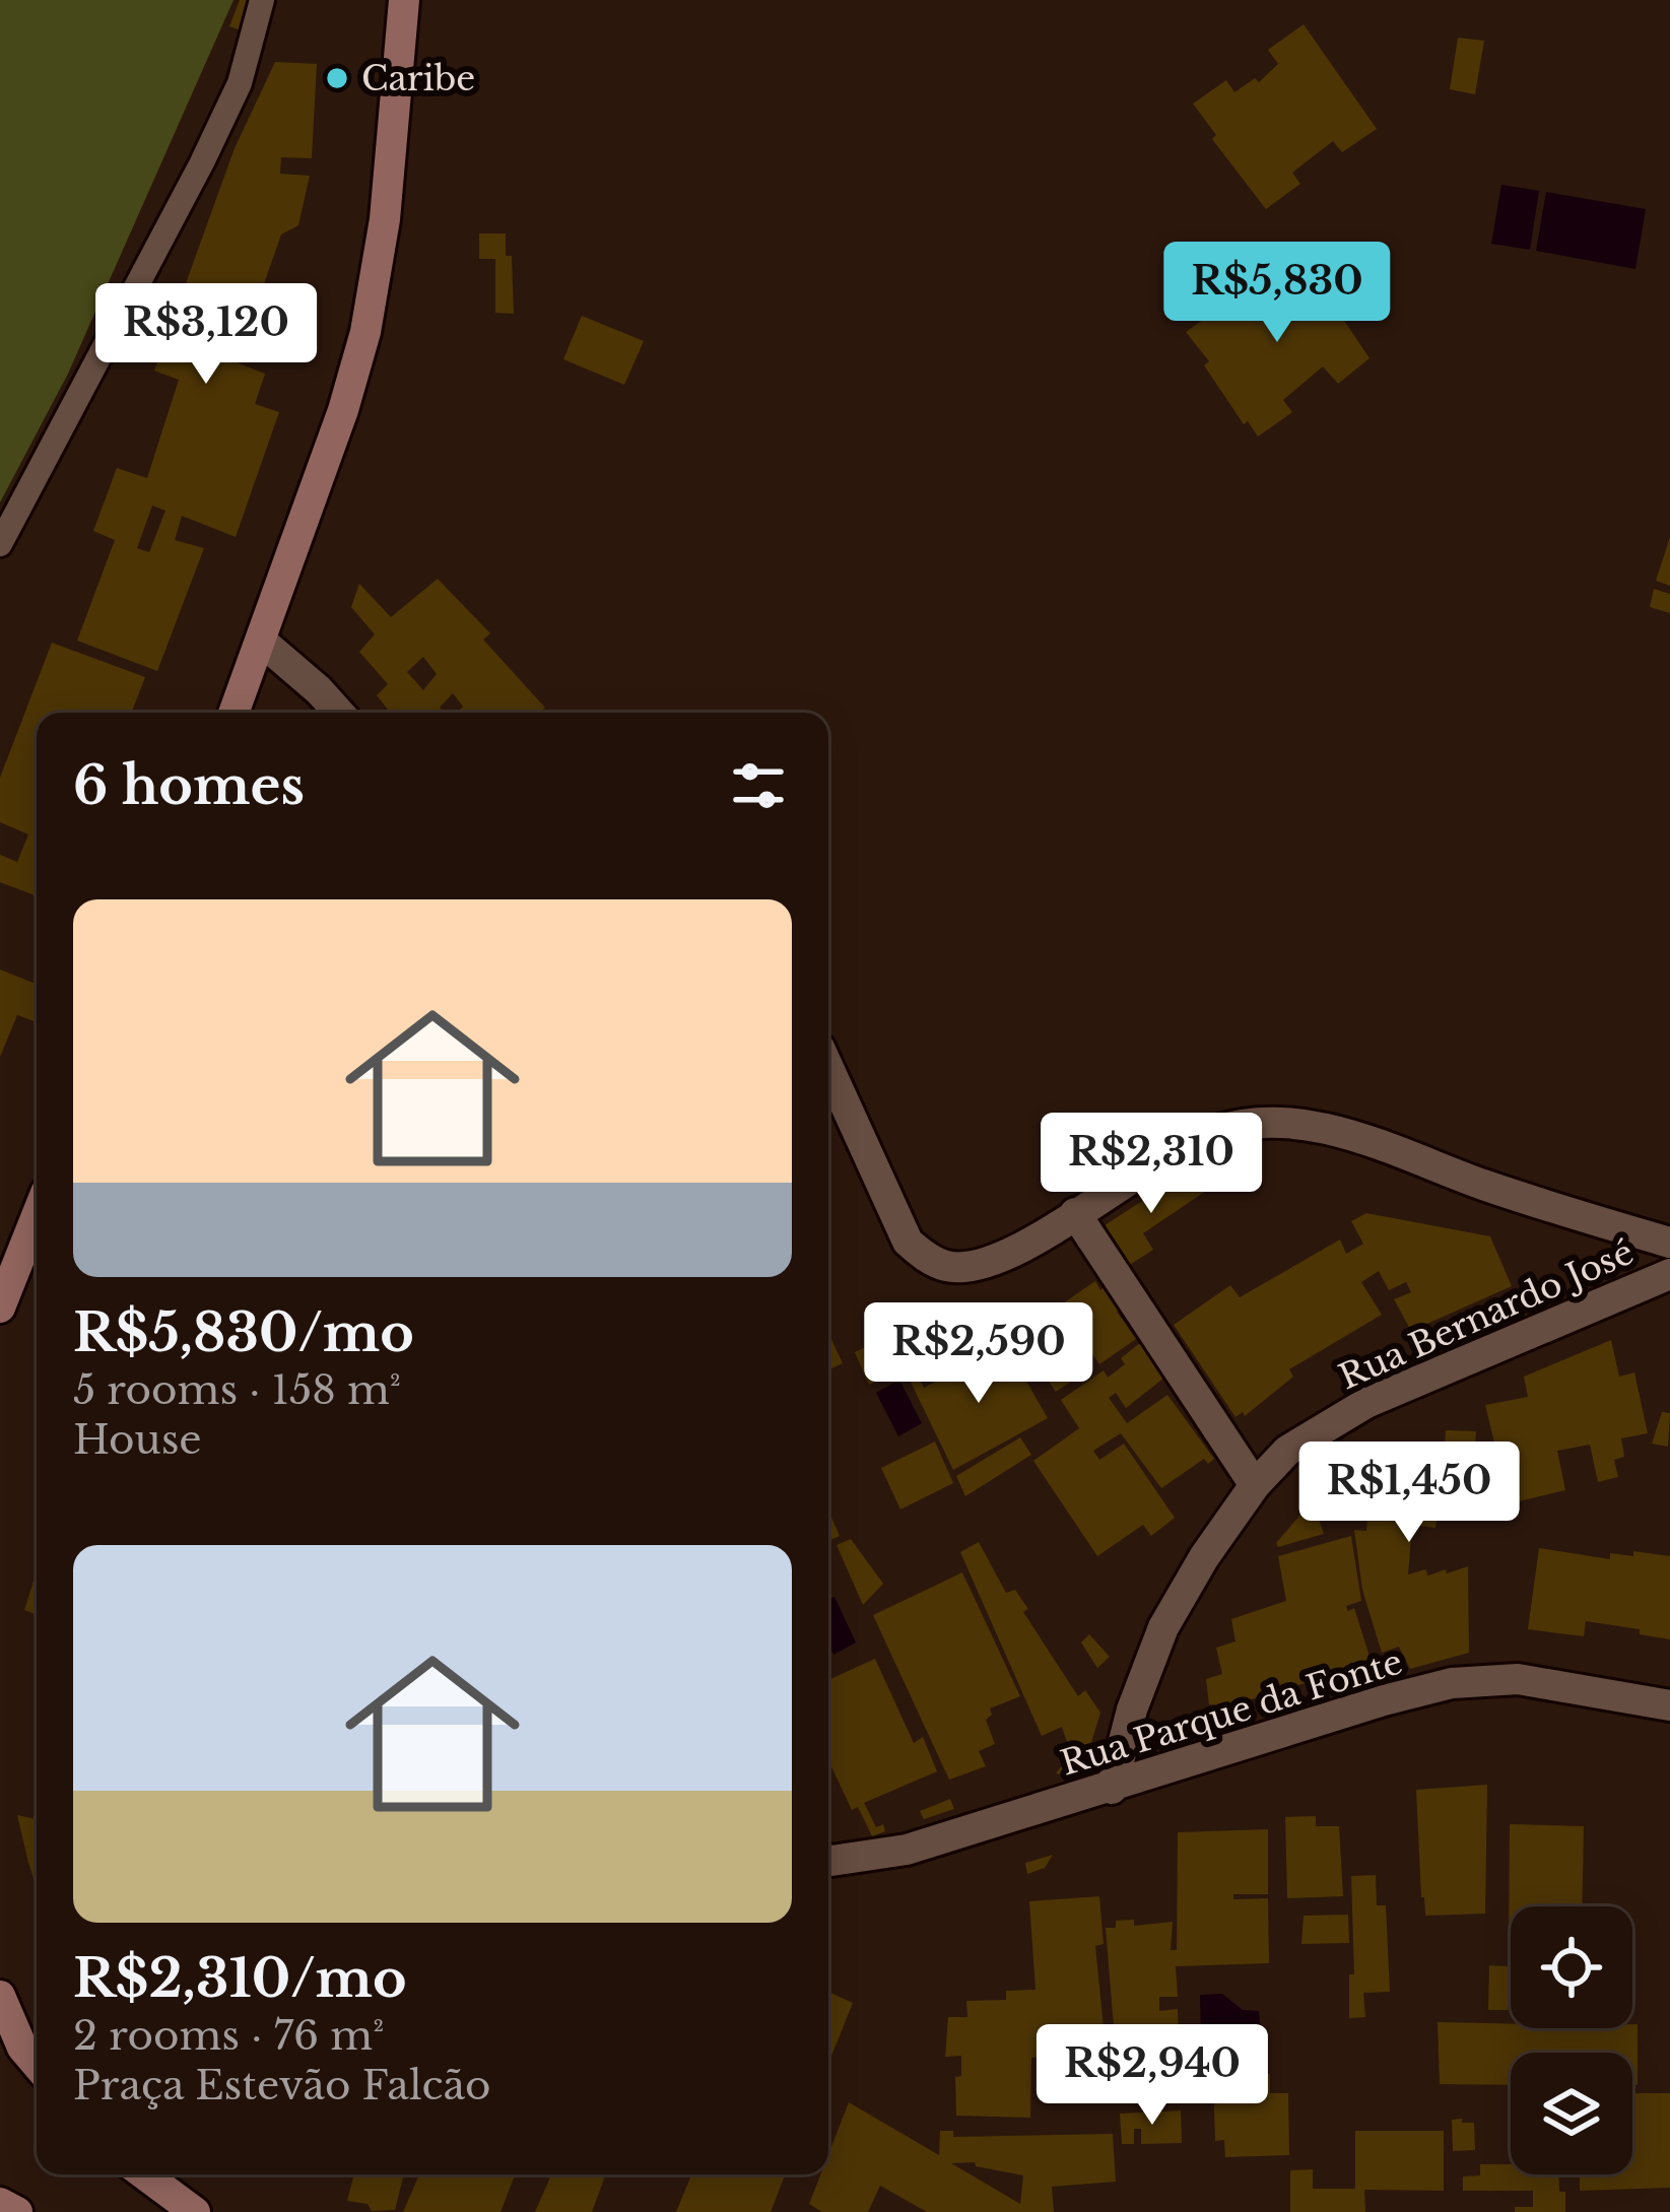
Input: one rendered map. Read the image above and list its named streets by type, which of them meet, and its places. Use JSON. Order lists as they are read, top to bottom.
{
  "streets": {
    "street": ["Rua Bernardo José", "Rua Parque da Fonte"]
  },
  "crossings": [
    ["Rua Bernardo José", "Rua Parque da Fonte"]
  ],
  "places": ["Caribe"],
  "page": {
    "price": [
      "R$5,830",
      "R$3,120",
      "R$2,310",
      "R$2,590",
      "R$1,450",
      "R$2,940"
    ],
    "heading": "6 homes",
    "list": [
      {
        "name": "R$5,830/mo",
        "note": "5 rooms · 158 m² · House"
      },
      {
        "name": "R$2,310/mo",
        "note": "2 rooms · 76 m² · Praça Estevão Falcão"
      }
    ]
  }
}
